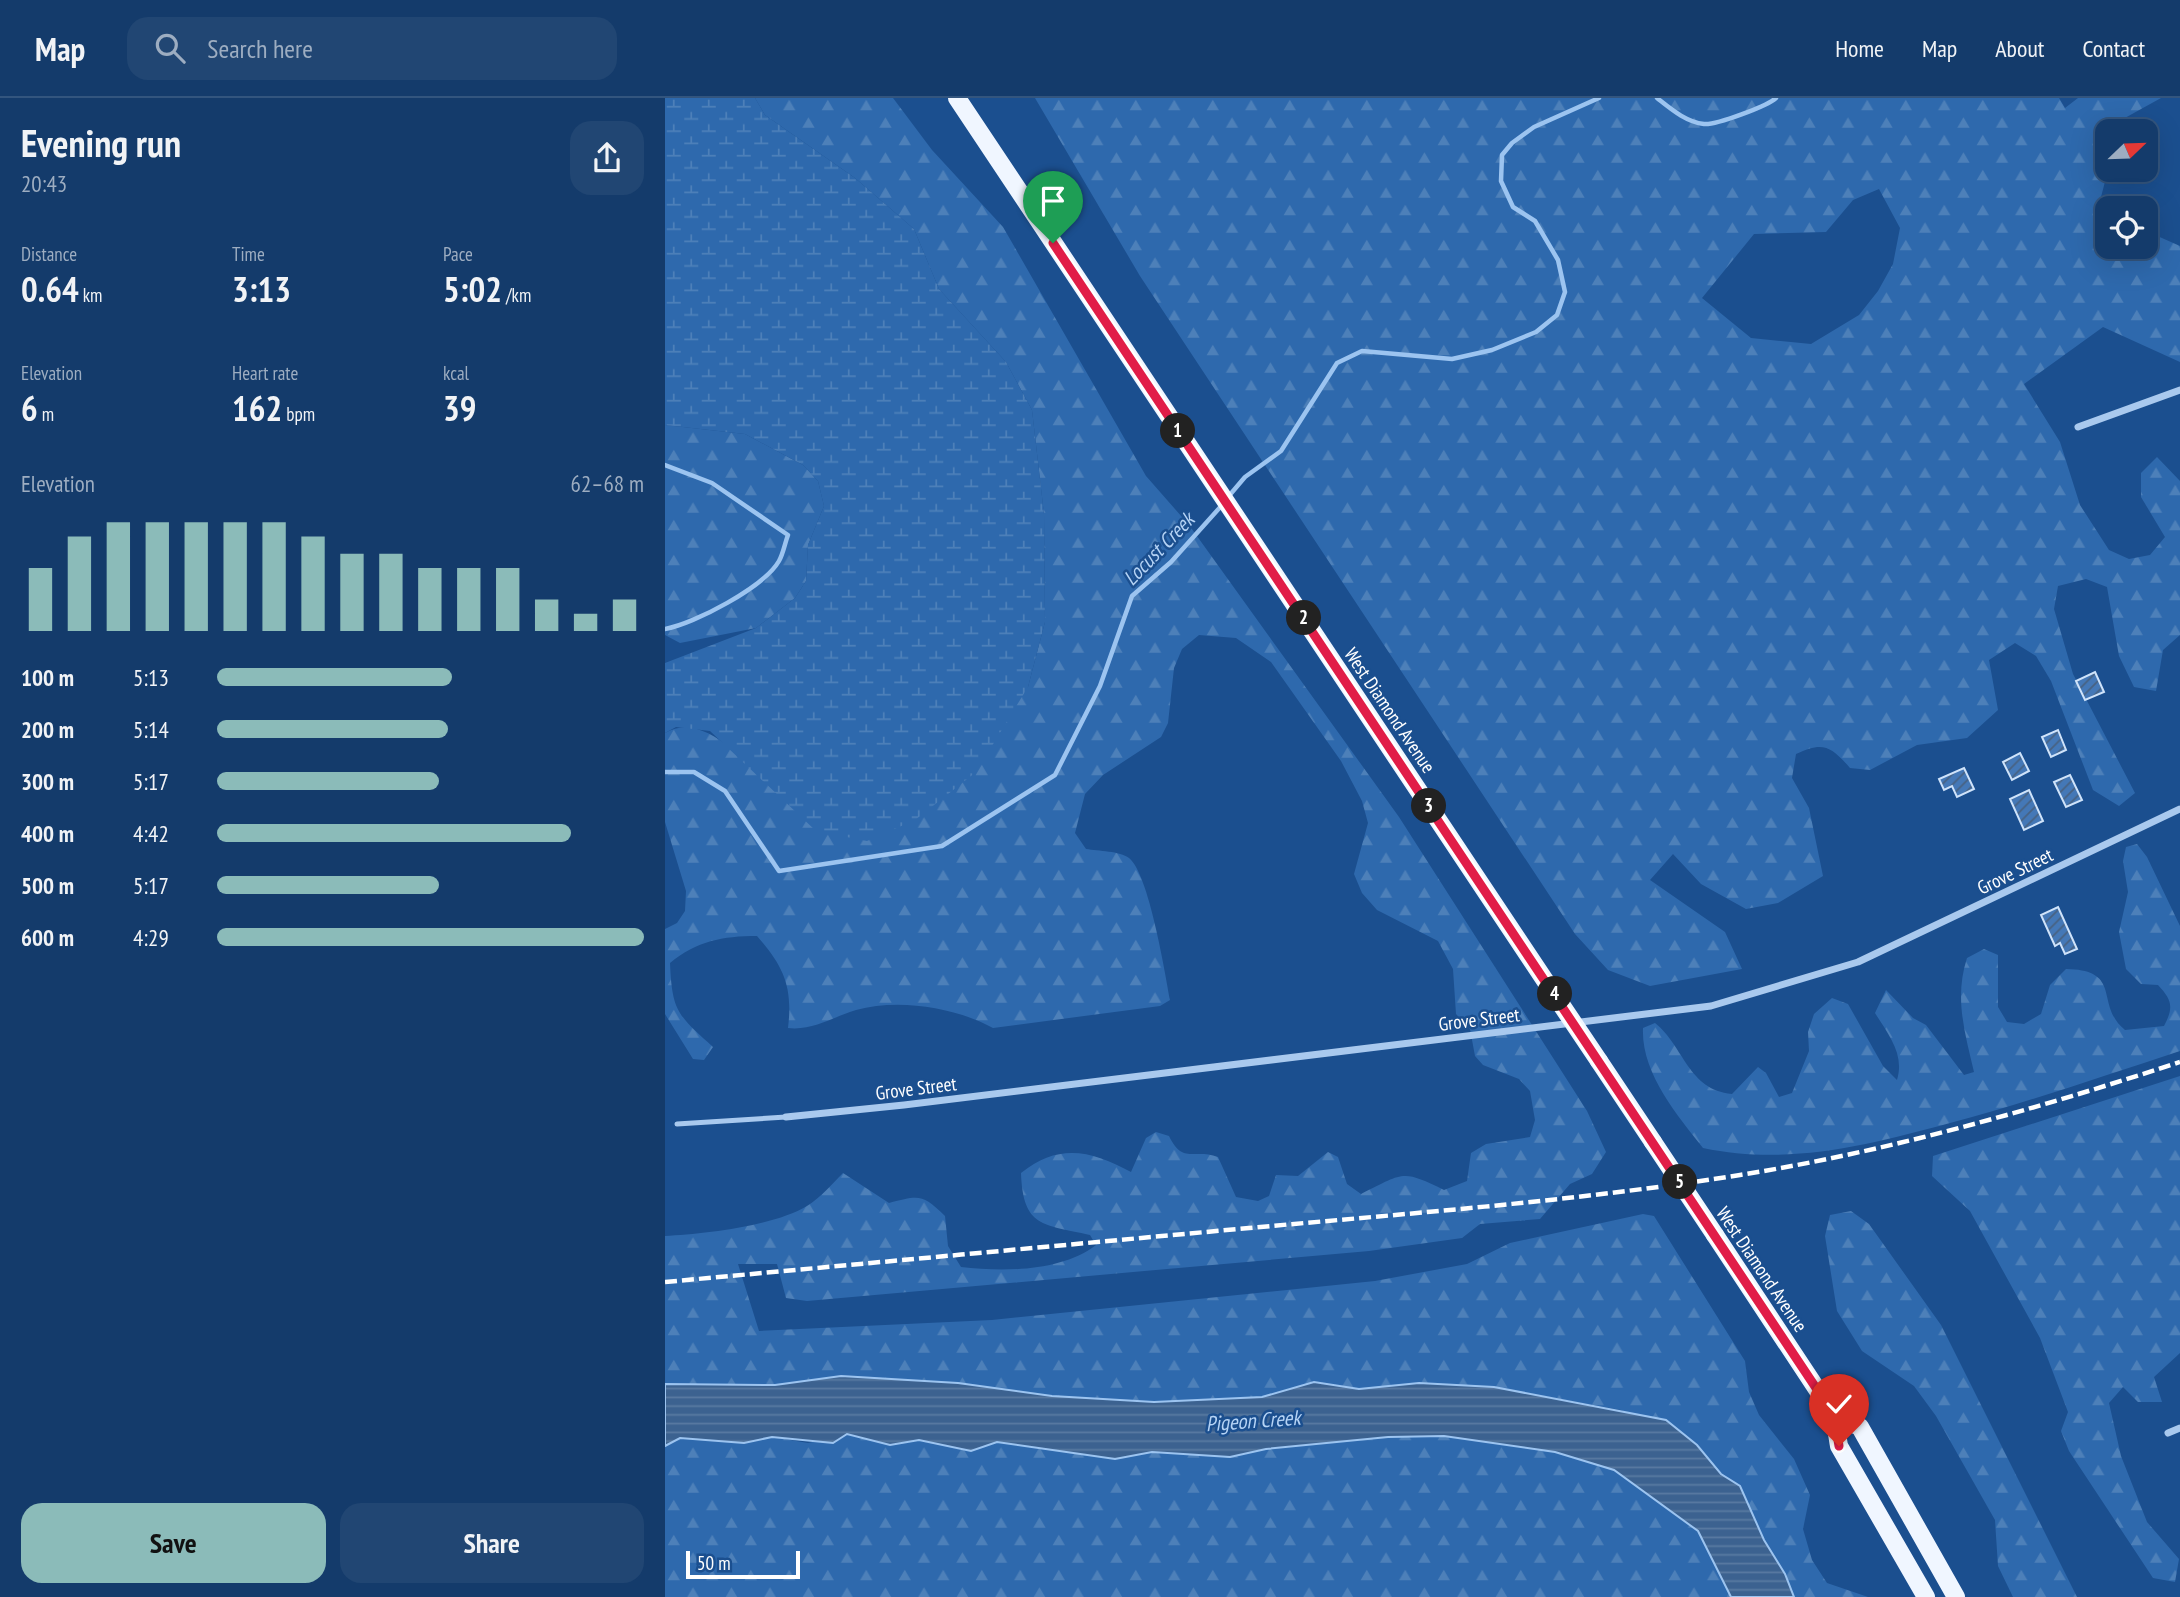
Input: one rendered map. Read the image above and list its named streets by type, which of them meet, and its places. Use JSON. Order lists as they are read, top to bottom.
{
  "streets": {
    "main road": ["West Diamond Avenue"],
    "street": ["Grove Street"]
  },
  "water": ["Locust Creek", "Pigeon Creek"],
  "scale_bar": "50 m",
  "north": "top right",
  "page": {
    "header": "Map",
    "search": "Search here",
    "nav": [
      "Home",
      "Map",
      "About",
      "Contact"
    ],
    "heading": ["Evening run", "20:43"],
    "stats": [
      ["Distance", "0.64 km"],
      ["Time", "3:13"],
      ["Pace", "5:02 /km"],
      ["Elevation", "6 m"],
      ["Heart rate", "162 bpm"],
      ["kcal", "39"]
    ],
    "pins": [
      "1",
      "2",
      "3",
      "4",
      "5"
    ],
    "chart": ["Elevation", "62–68 m"],
    "list": [
      {
        "name": "100 m",
        "note": "5:13"
      },
      {
        "name": "200 m",
        "note": "5:14"
      },
      {
        "name": "300 m",
        "note": "5:17"
      },
      {
        "name": "400 m",
        "note": "4:42"
      },
      {
        "name": "500 m",
        "note": "5:17"
      },
      {
        "name": "600 m",
        "note": "4:29"
      }
    ],
    "buttons": ["Save", "Share"],
    "scale": "50 m"
  }
}
